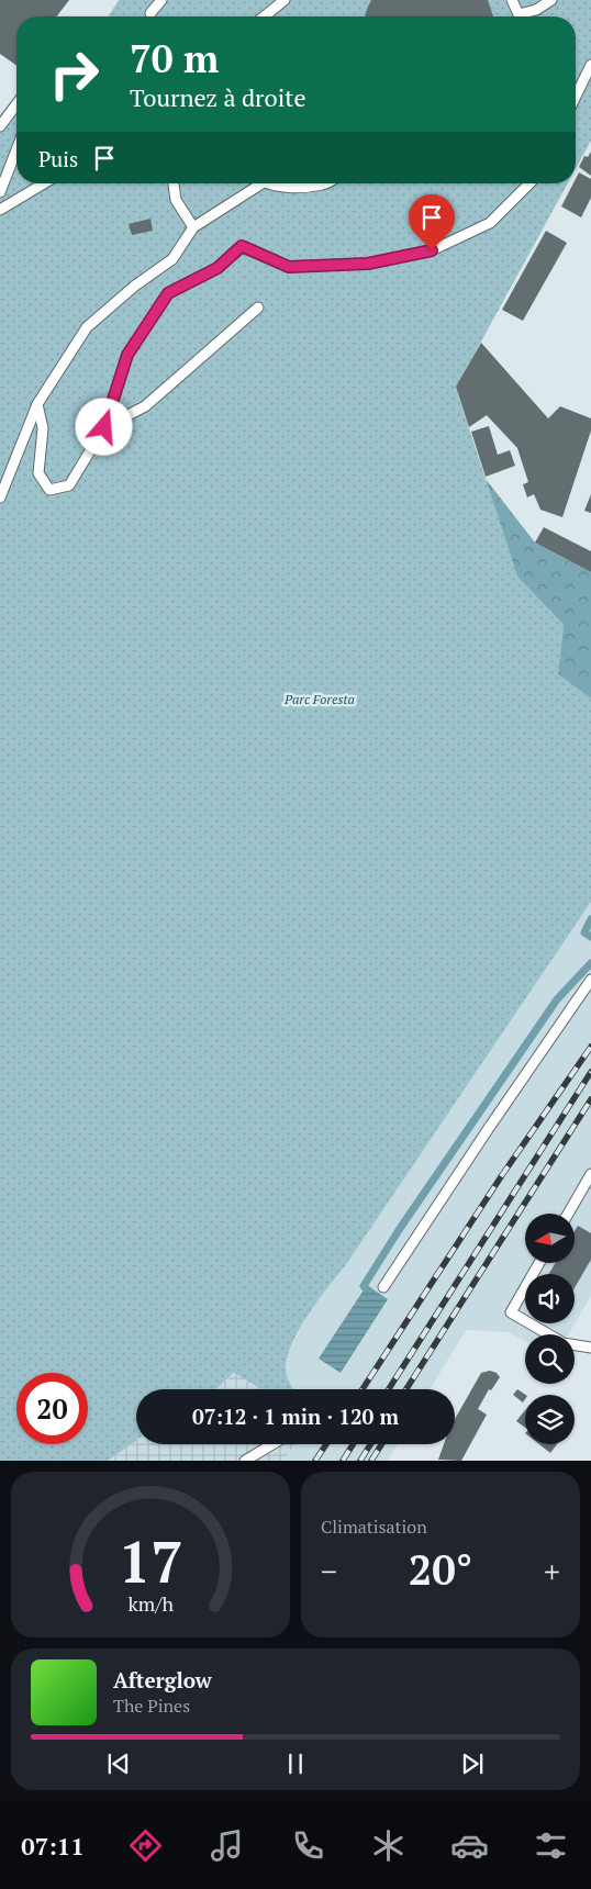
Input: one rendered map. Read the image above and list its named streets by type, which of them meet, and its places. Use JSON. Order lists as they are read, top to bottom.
{
  "parks": ["Parc Foresta"],
  "north": "left",
  "page": {
    "turn": ["70 m", "Tournez à droite"],
    "then": "Puis",
    "limit": "20",
    "trip": "07:12 · 1 min · 120 m",
    "tile": "Climatisation",
    "heat": ["−", "20°", "+"],
    "song": ["Afterglow", "The Pines"],
    "tabs": "07:11",
    "gauge": ["17", "km/h"]
  }
}
